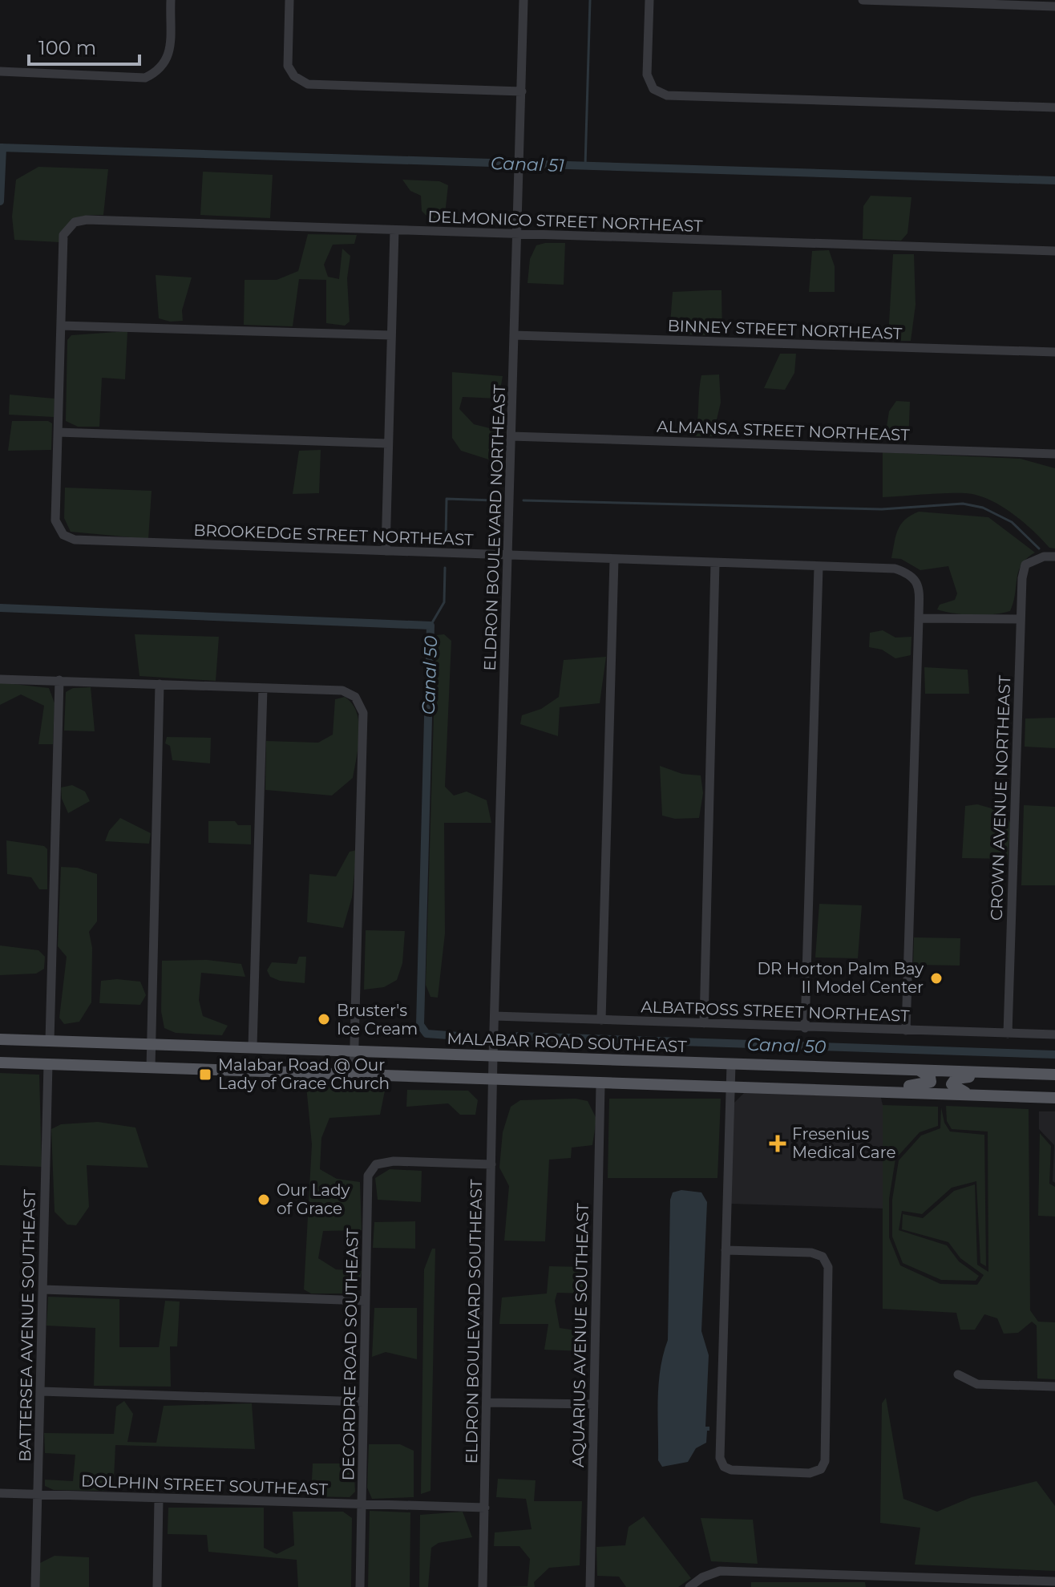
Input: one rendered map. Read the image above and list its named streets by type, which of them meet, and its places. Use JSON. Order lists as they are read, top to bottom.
{
  "streets": {
    "main road": ["MALABAR ROAD SOUTHEAST"],
    "street": [
      "DELMONICO STREET NORTHEAST",
      "BINNEY STREET NORTHEAST",
      "ALMANSA STREET NORTHEAST",
      "ELDRON BOULEVARD NORTHEAST",
      "BROOKEDGE STREET NORTHEAST",
      "CROWN AVENUE NORTHEAST",
      "ALBATROSS STREET NORTHEAST",
      "ELDRON BOULEVARD SOUTHEAST",
      "BATTERSEA AVENUE SOUTHEAST",
      "AQUARIUS AVENUE SOUTHEAST",
      "DECORDRE ROAD SOUTHEAST",
      "DOLPHIN STREET SOUTHEAST"
    ]
  },
  "crossings": [
    ["DELMONICO STREET NORTHEAST", "ELDRON BOULEVARD NORTHEAST"],
    ["BINNEY STREET NORTHEAST", "ELDRON BOULEVARD NORTHEAST"],
    ["ALMANSA STREET NORTHEAST", "ELDRON BOULEVARD NORTHEAST"],
    ["ELDRON BOULEVARD NORTHEAST", "BROOKEDGE STREET NORTHEAST"],
    ["ELDRON BOULEVARD NORTHEAST", "ALBATROSS STREET NORTHEAST"],
    ["ELDRON BOULEVARD NORTHEAST", "MALABAR ROAD SOUTHEAST"],
    ["ELDRON BOULEVARD NORTHEAST", "ELDRON BOULEVARD SOUTHEAST"],
    ["CROWN AVENUE NORTHEAST", "ALBATROSS STREET NORTHEAST"],
    ["MALABAR ROAD SOUTHEAST", "ELDRON BOULEVARD SOUTHEAST"],
    ["ELDRON BOULEVARD SOUTHEAST", "DECORDRE ROAD SOUTHEAST"],
    ["ELDRON BOULEVARD SOUTHEAST", "DOLPHIN STREET SOUTHEAST"],
    ["BATTERSEA AVENUE SOUTHEAST", "DOLPHIN STREET SOUTHEAST"],
    ["DECORDRE ROAD SOUTHEAST", "DOLPHIN STREET SOUTHEAST"]
  ],
  "water": ["Canal 51", "Canal 50"],
  "places": {
    "other": ["DR Horton Palm Bay II Model Center", "Bruster's Ice Cream", "Our Lady of Grace"],
    "transit": ["Malabar Road @ Our Lady of Grace Church"],
    "health": ["Fresenius Medical Care"]
  },
  "scale_bar": "100 m"
}
